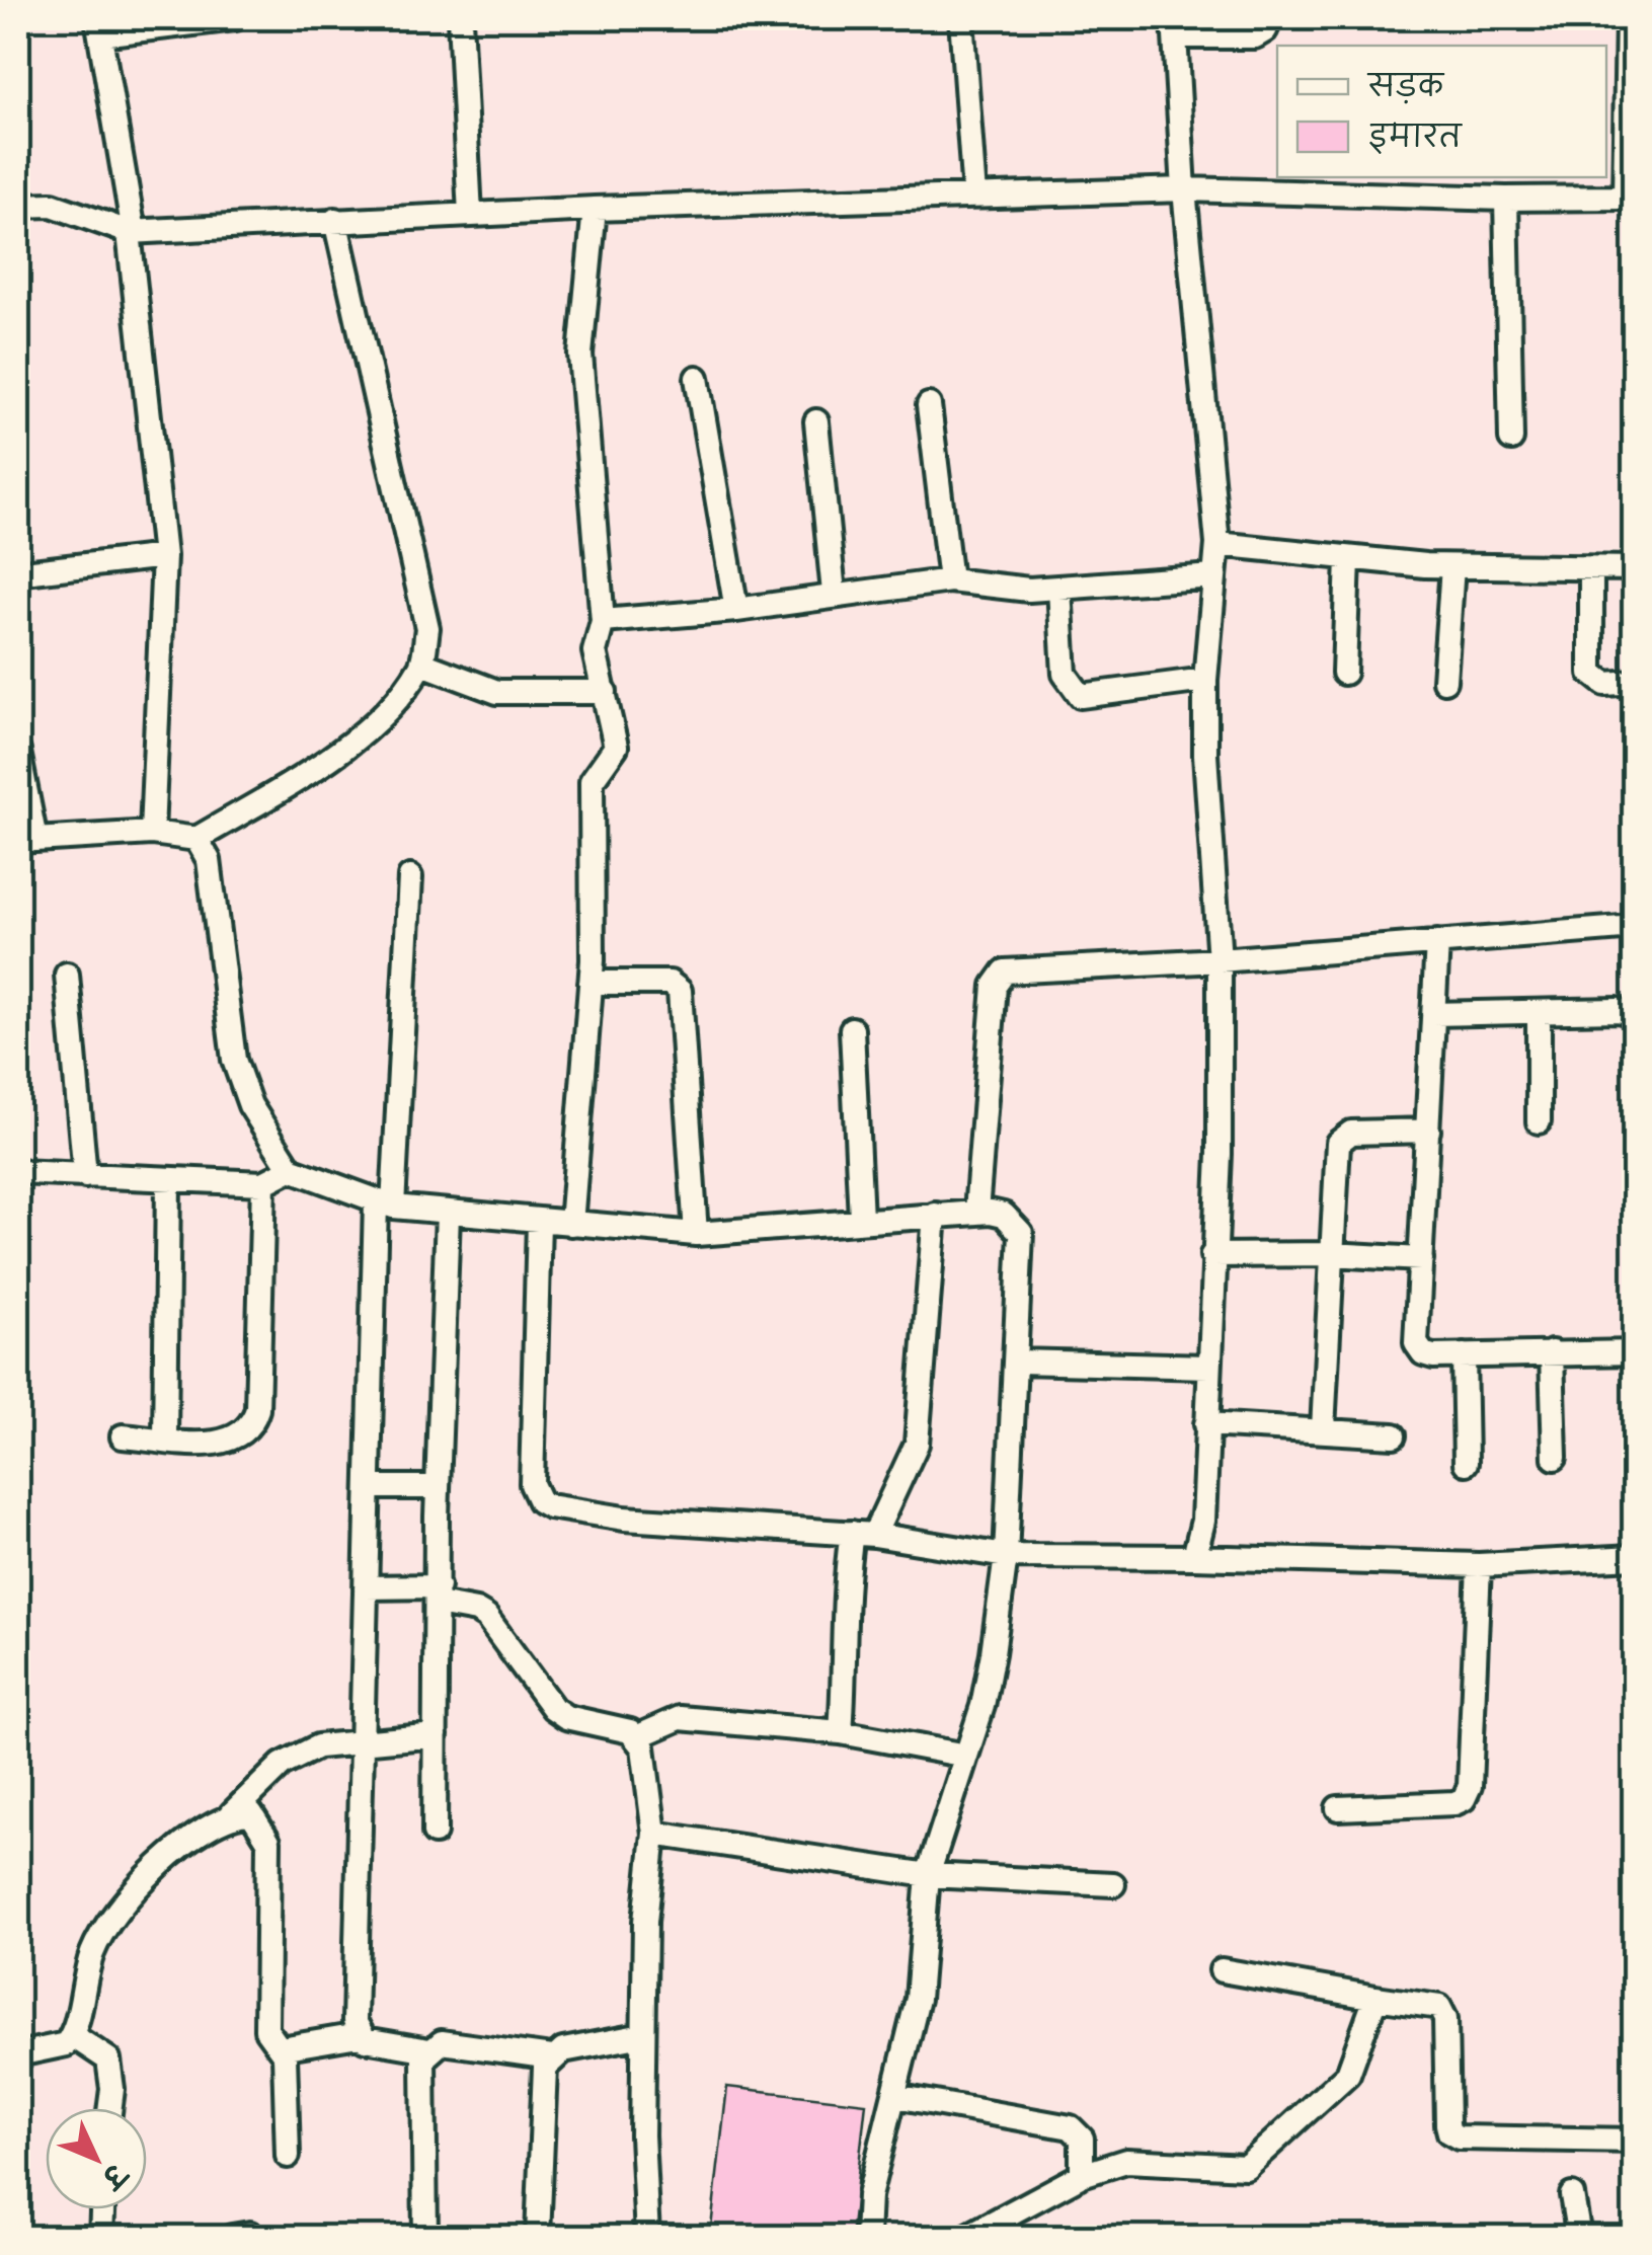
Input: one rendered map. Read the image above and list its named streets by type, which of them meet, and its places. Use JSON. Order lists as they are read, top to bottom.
{
  "legend": ["सड़क", "इमारत"],
  "north": "bottom right"
}
